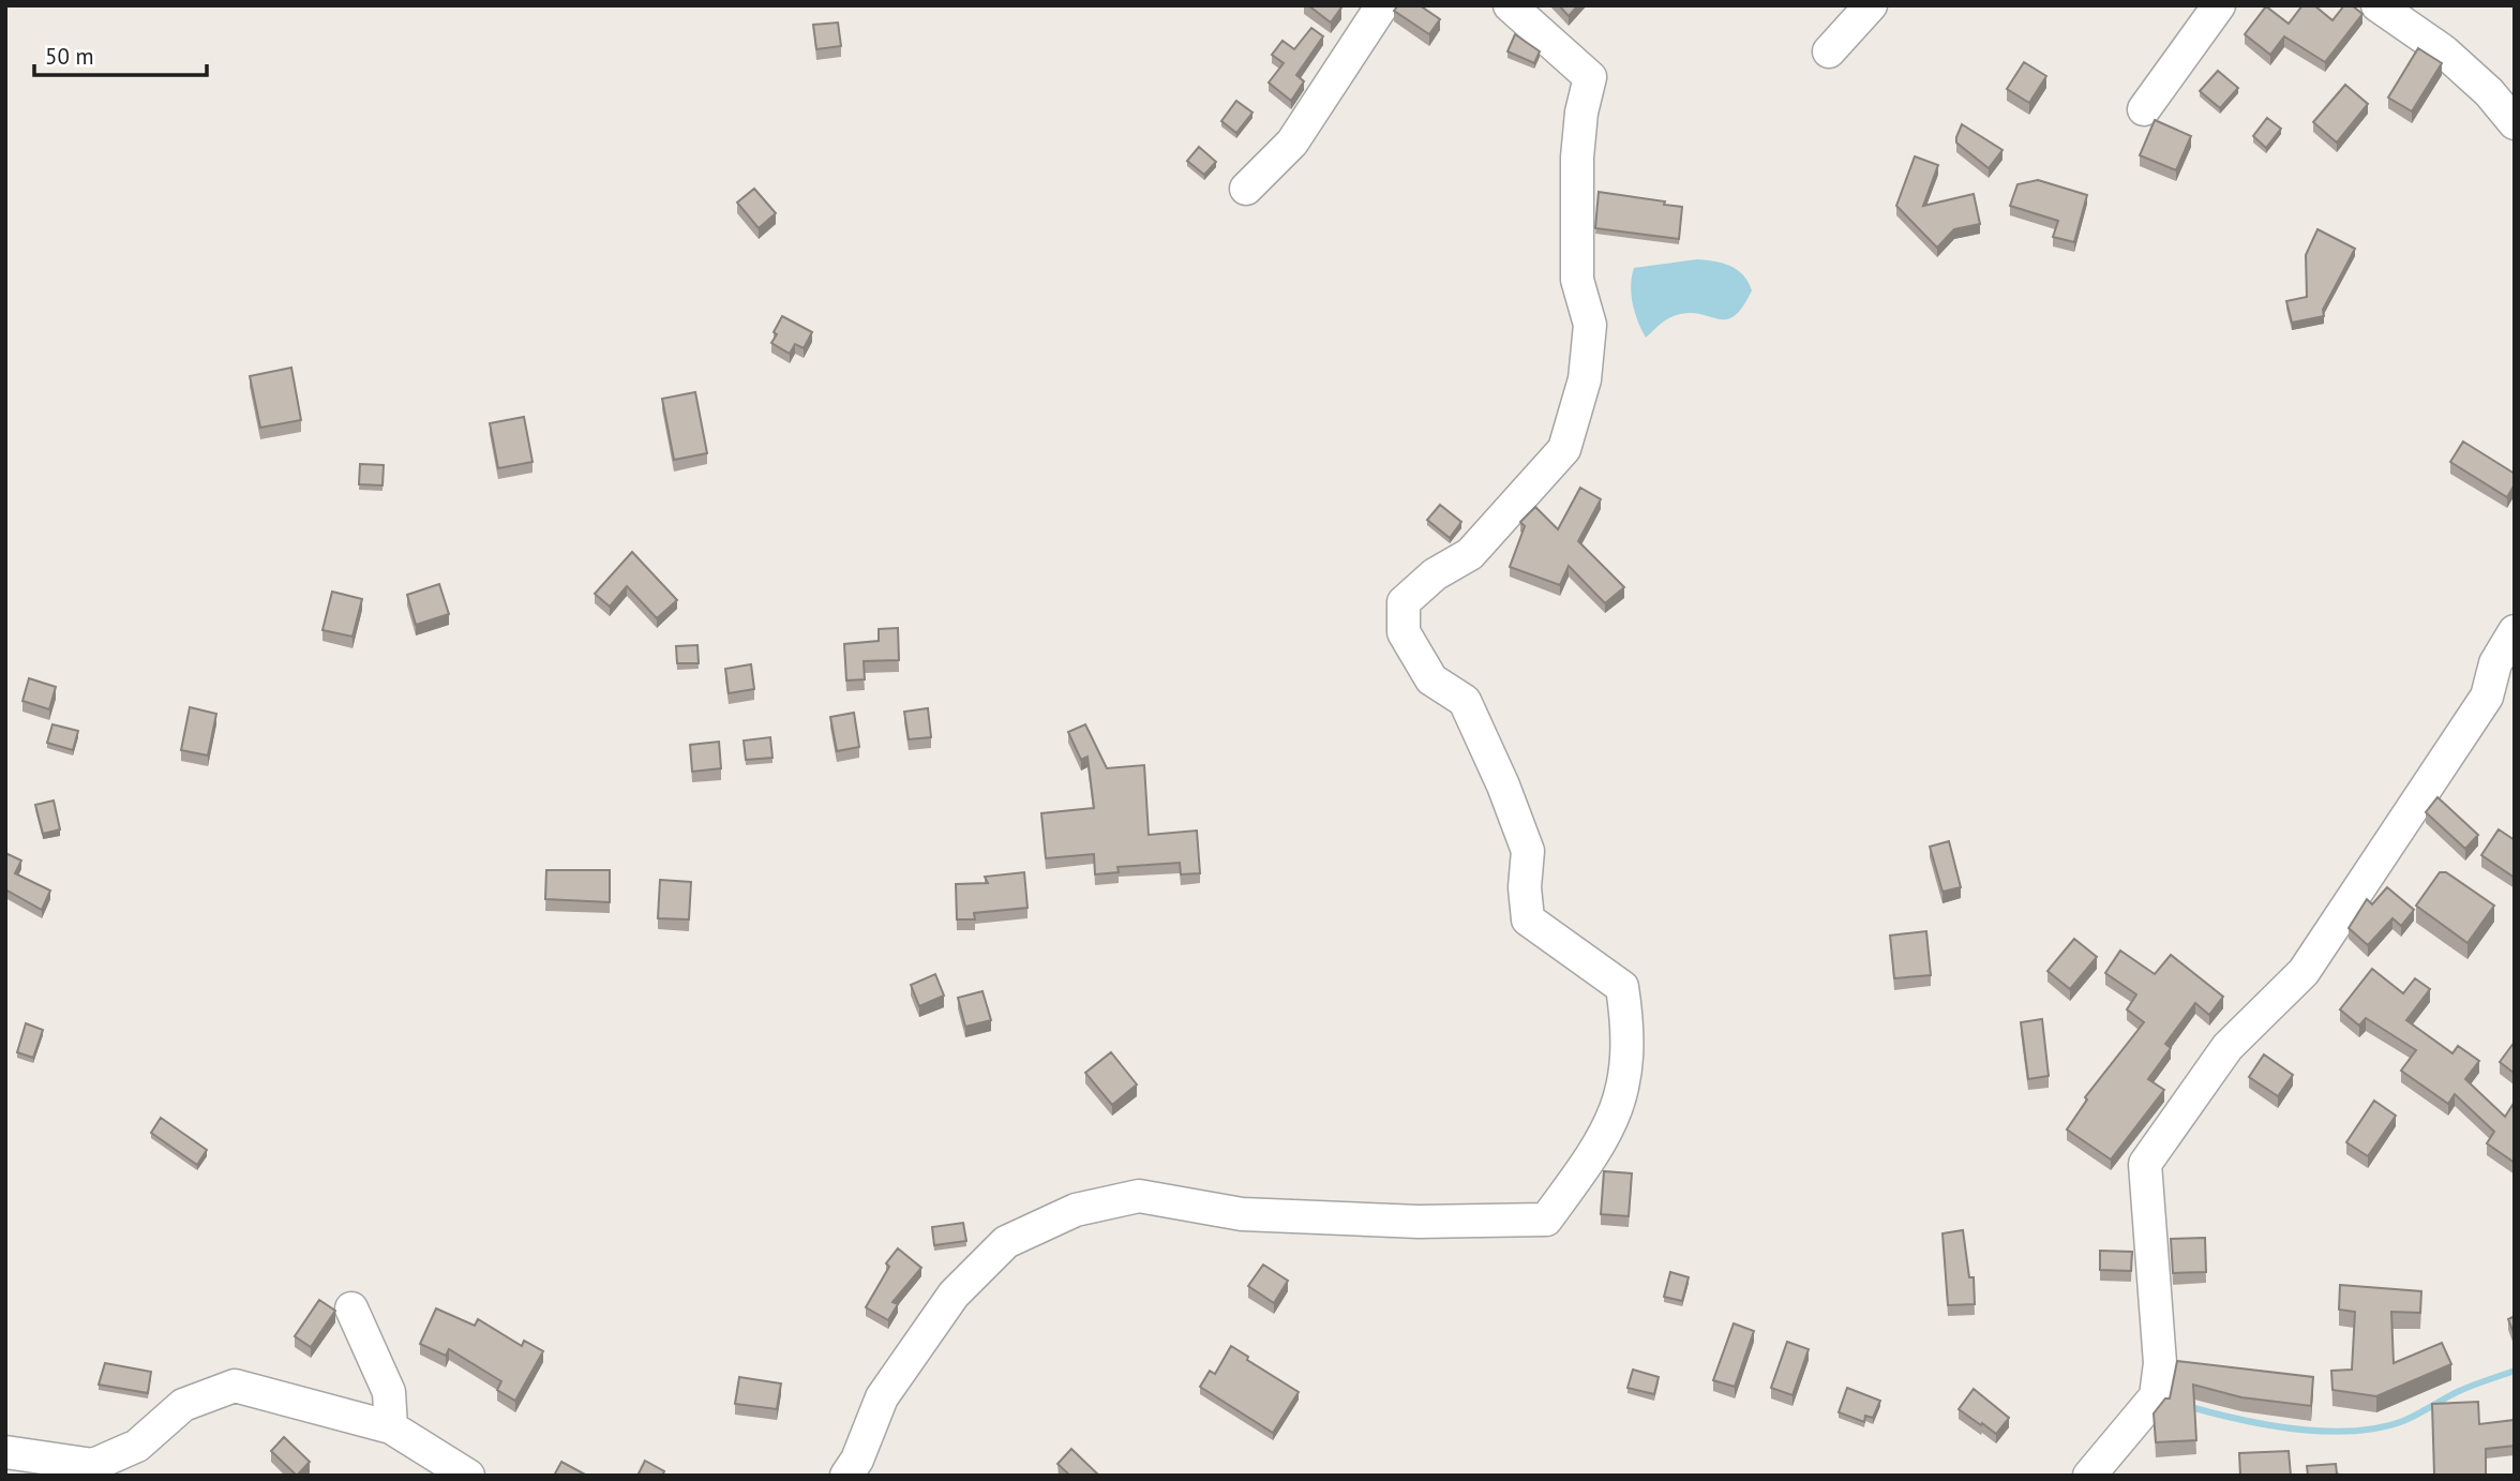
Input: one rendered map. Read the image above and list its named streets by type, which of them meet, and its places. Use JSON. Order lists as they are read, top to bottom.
{
  "scale_bar": "50 m"
}
